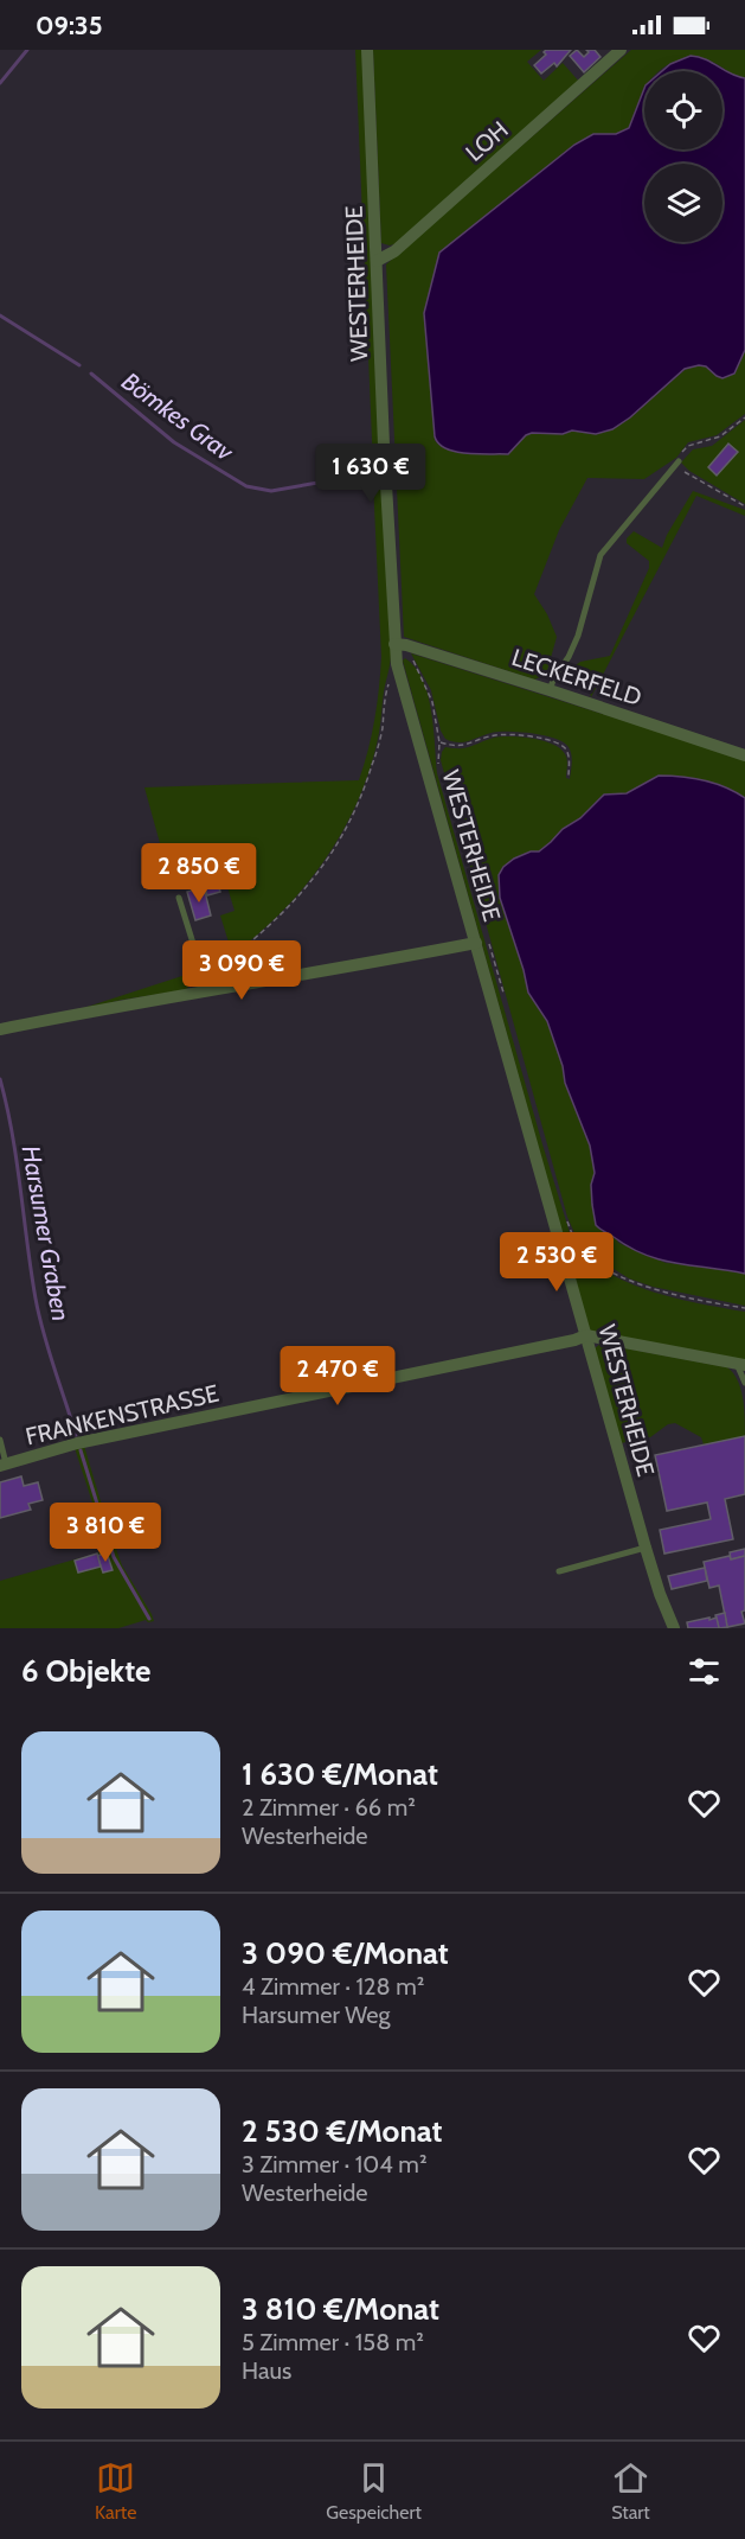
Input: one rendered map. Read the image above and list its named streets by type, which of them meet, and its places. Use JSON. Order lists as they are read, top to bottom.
{
  "streets": {
    "street": [
      "LOH",
      "WESTERHEIDE",
      "LECKERFELD",
      "FRANKENSTRASSE"
    ]
  },
  "crossings": [
    ["LOH", "WESTERHEIDE"],
    ["WESTERHEIDE", "LECKERFELD"],
    ["WESTERHEIDE", "FRANKENSTRASSE"]
  ],
  "water": ["Bömkes Grav", "Harsumer Graben"],
  "page": {
    "status": "09:35",
    "price": [
      "1 630 €",
      "2 850 €",
      "3 090 €",
      "2 530 €",
      "2 470 €",
      "3 810 €"
    ],
    "heading": "6 Objekte",
    "list": [
      {
        "name": "1 630 €/Monat",
        "note": "2 Zimmer · 66 m² · Westerheide"
      },
      {
        "name": "3 090 €/Monat",
        "note": "4 Zimmer · 128 m² · Harsumer Weg"
      },
      {
        "name": "2 530 €/Monat",
        "note": "3 Zimmer · 104 m² · Westerheide"
      },
      {
        "name": "3 810 €/Monat",
        "note": "5 Zimmer · 158 m² · Haus"
      }
    ],
    "tabs": ["Karte", "Gespeichert", "Start"]
  }
}
